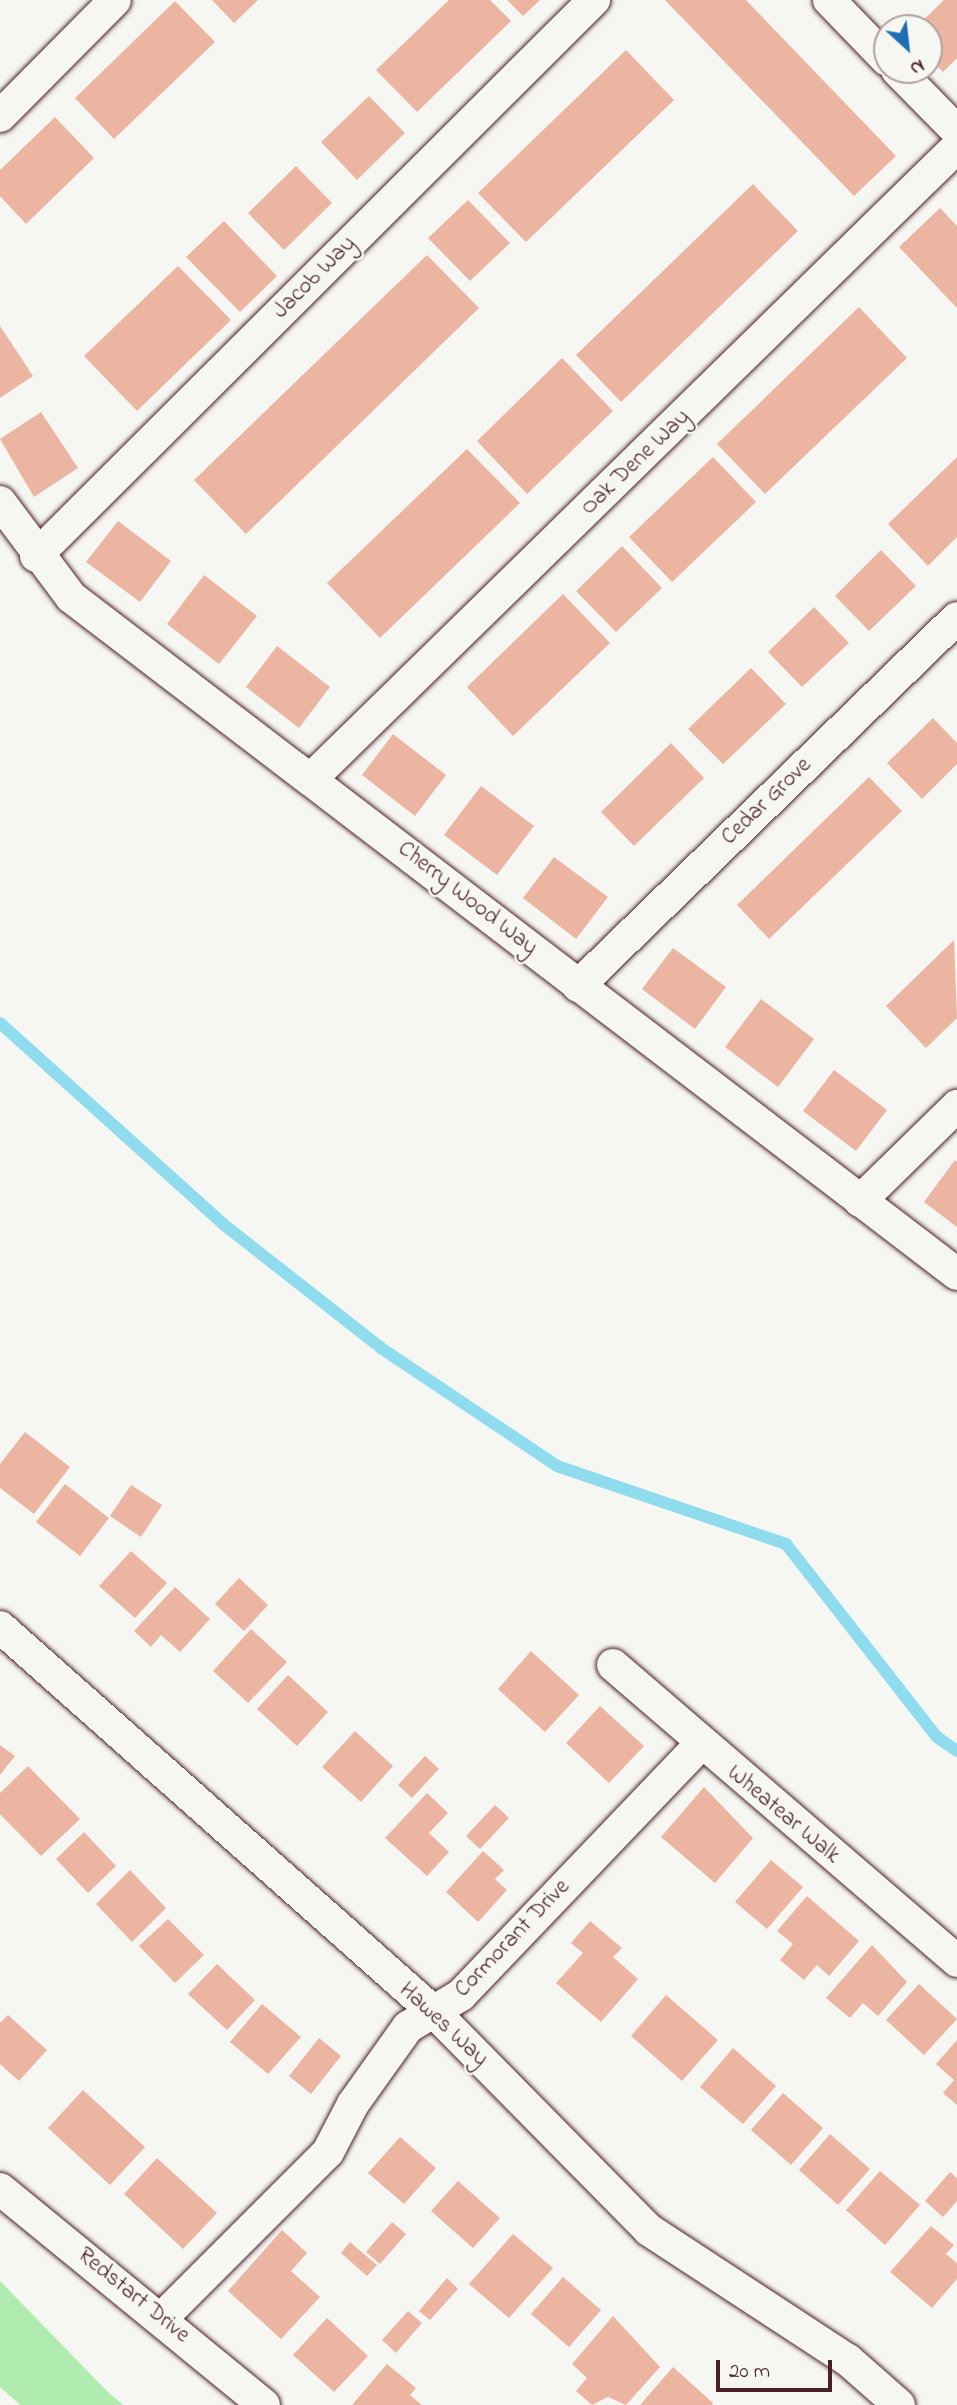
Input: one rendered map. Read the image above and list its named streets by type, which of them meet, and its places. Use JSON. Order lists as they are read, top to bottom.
{
  "streets": {
    "street": [
      "Jacob Way",
      "Oak Dene Way",
      "Cedar Grove",
      "Cherry Wood Way",
      "Wheatear Walk",
      "Cormorant Drive",
      "Hawes Way",
      "Redstart Drive"
    ]
  },
  "crossings": [
    ["Jacob Way", "Cherry Wood Way"],
    ["Oak Dene Way", "Cherry Wood Way"],
    ["Cedar Grove", "Cherry Wood Way"],
    ["Wheatear Walk", "Cormorant Drive"],
    ["Cormorant Drive", "Hawes Way"],
    ["Cormorant Drive", "Redstart Drive"]
  ],
  "scale_bar": "20 m",
  "north": "bottom right"
}
